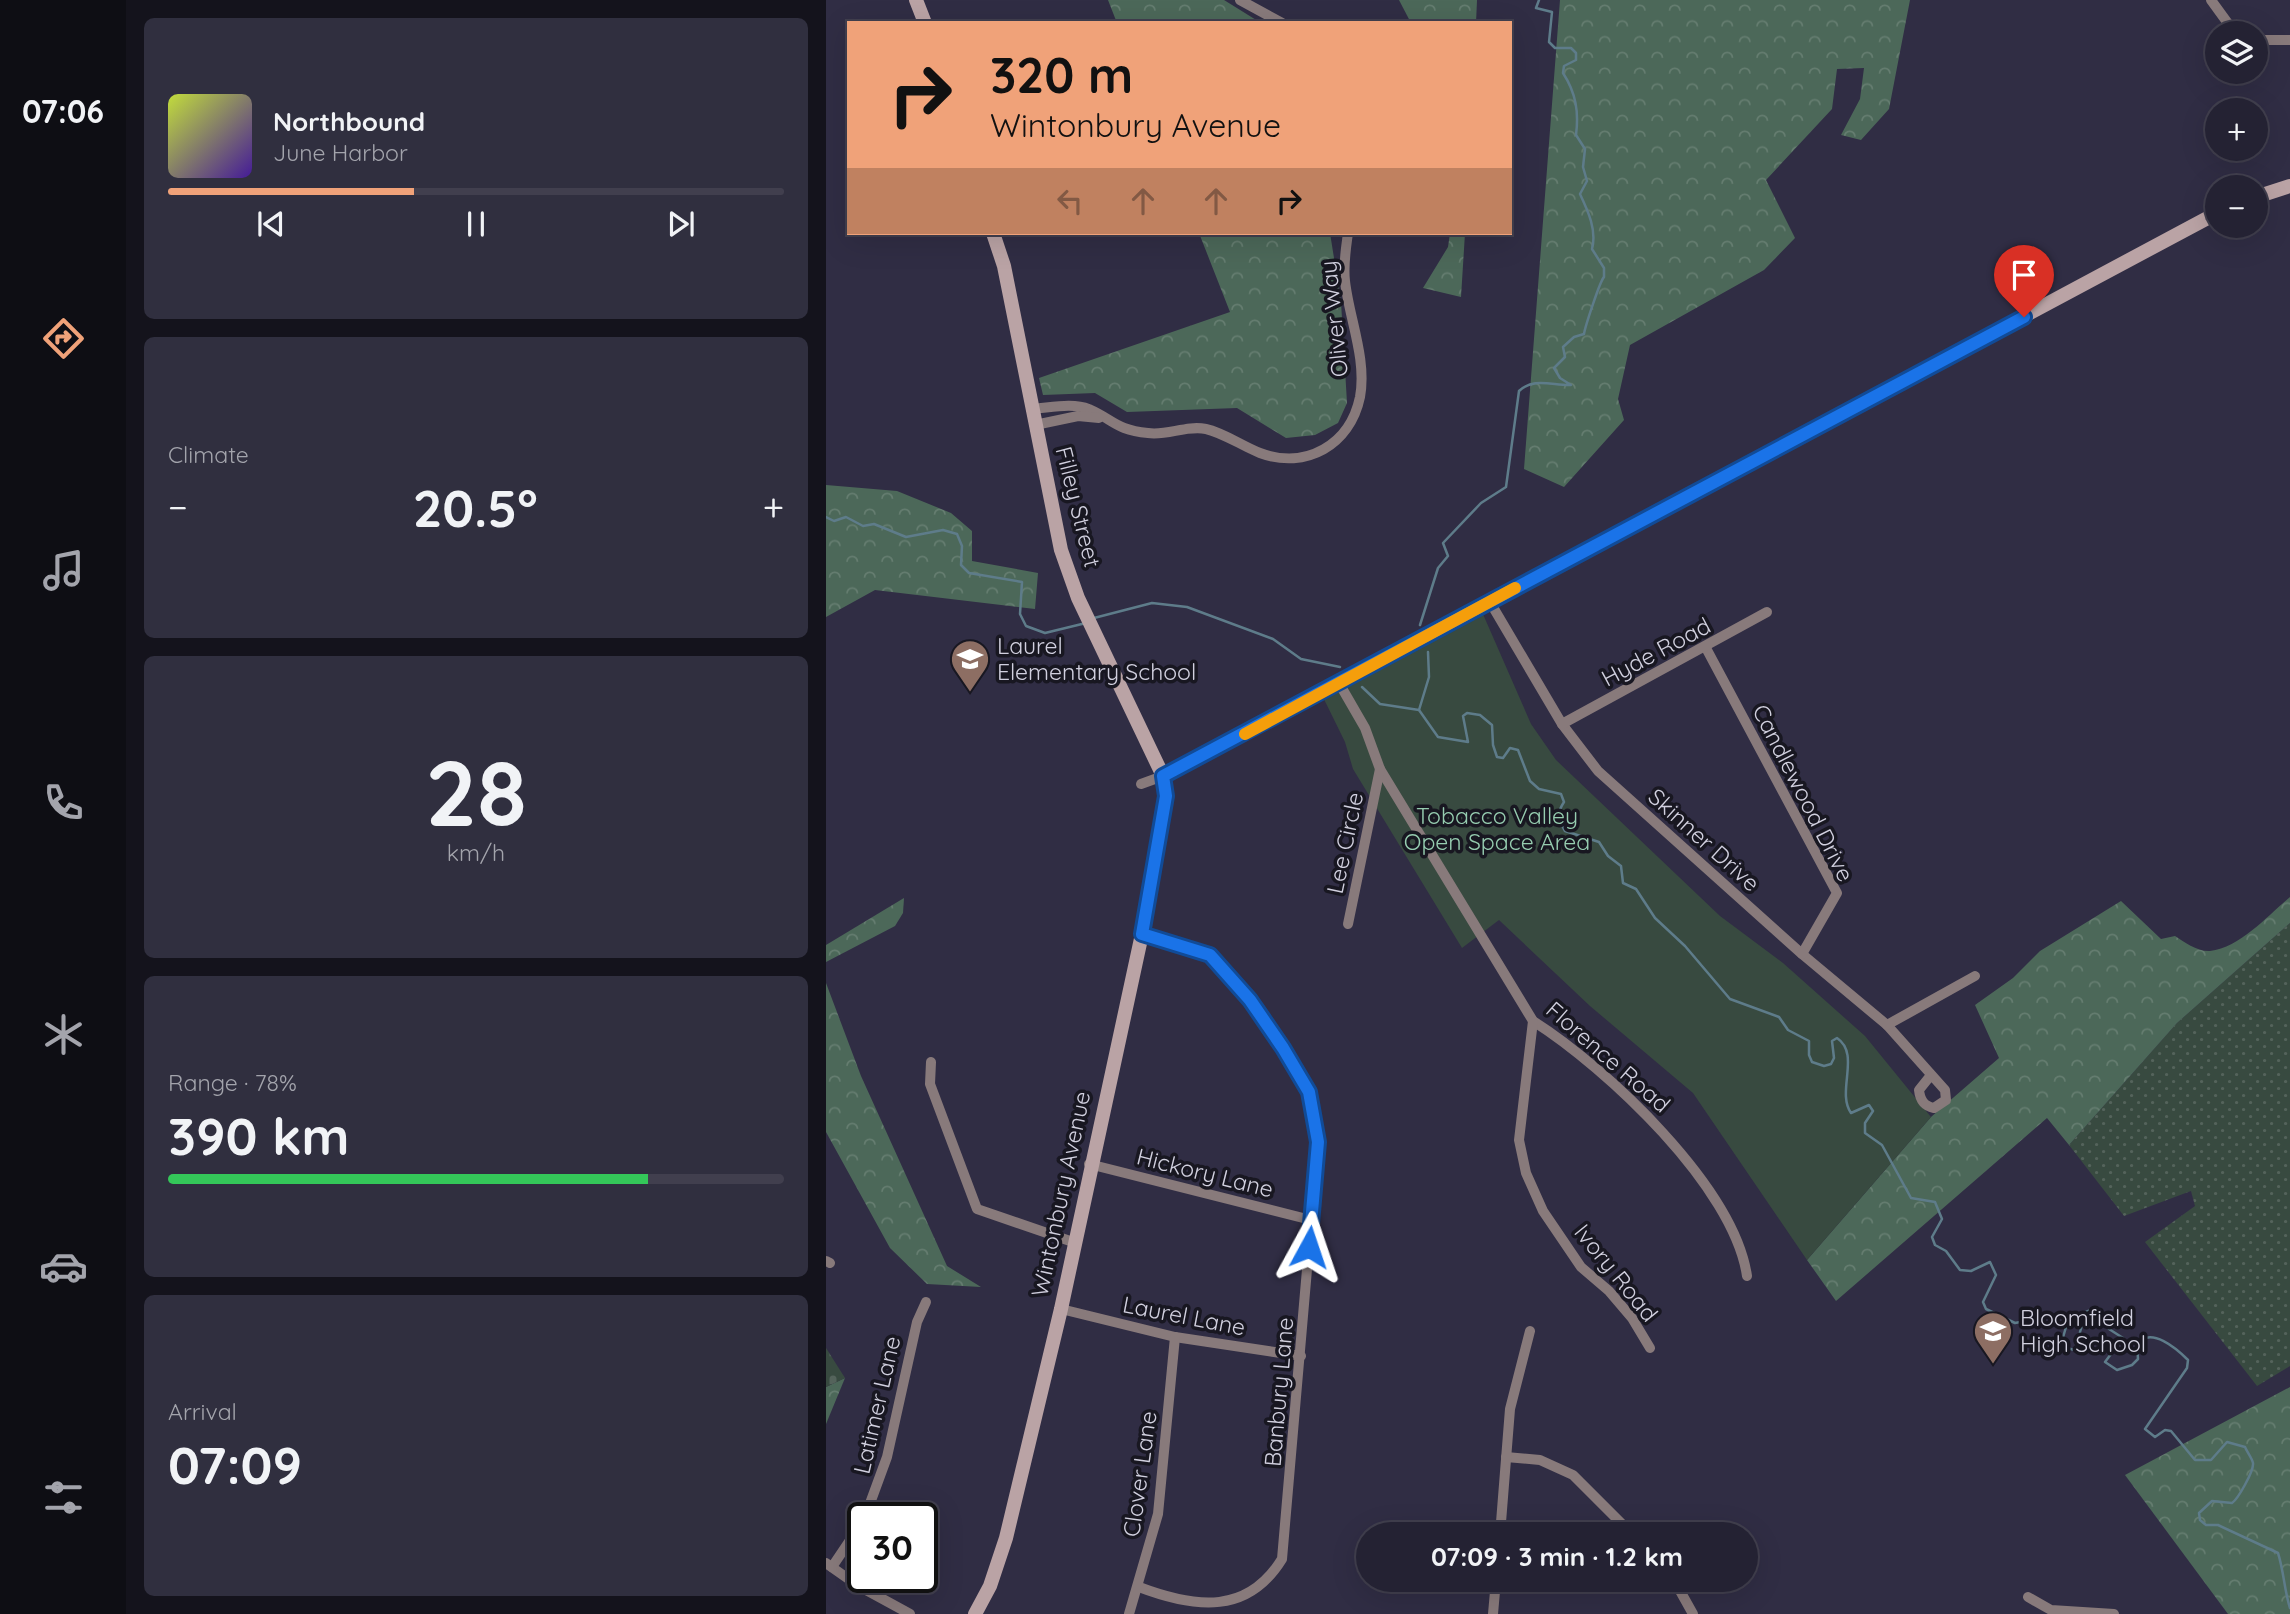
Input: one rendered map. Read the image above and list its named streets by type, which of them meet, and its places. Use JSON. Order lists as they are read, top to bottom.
{
  "streets": {
    "street": [
      "Oliver Way",
      "Filley Street",
      "Hyde Road",
      "Candlewood Drive",
      "Skinner Drive",
      "Lee Circle",
      "Florence Road",
      "Hickory Lane",
      "Wintonbury Avenue",
      "Ivory Road",
      "Laurel Lane",
      "Banbury Lane",
      "Latimer Lane",
      "Clover Lane"
    ]
  },
  "crossings": [
    ["Oliver Way", "Filley Street"],
    ["Filley Street", "Wintonbury Avenue"],
    ["Hyde Road", "Candlewood Drive"],
    ["Hyde Road", "Skinner Drive"],
    ["Candlewood Drive", "Skinner Drive"],
    ["Lee Circle", "Florence Road"],
    ["Florence Road", "Ivory Road"],
    ["Hickory Lane", "Wintonbury Avenue"],
    ["Hickory Lane", "Banbury Lane"],
    ["Wintonbury Avenue", "Laurel Lane"],
    ["Wintonbury Avenue", "Banbury Lane"],
    ["Laurel Lane", "Banbury Lane"],
    ["Laurel Lane", "Clover Lane"],
    ["Banbury Lane", "Clover Lane"]
  ],
  "parks": ["Tobacco Valley Open Space Area"],
  "places": {
    "school or university": ["Laurel Elementary School", "Bloomfield High School"]
  },
  "page": {
    "tabs": "07:06",
    "map_buttons": ["+", "−"],
    "turn": ["320 m", "Wintonbury Avenue"],
    "song": ["Northbound", "June Harbor"],
    "tile": [
      "Climate",
      ["28", "km/h"],
      ["Range · 78%", "390 km"],
      ["Arrival", "07:09"]
    ],
    "heat": ["−", "20.5°", "+"],
    "limit": "30",
    "trip": "07:09 · 3 min · 1.2 km"
  }
}
